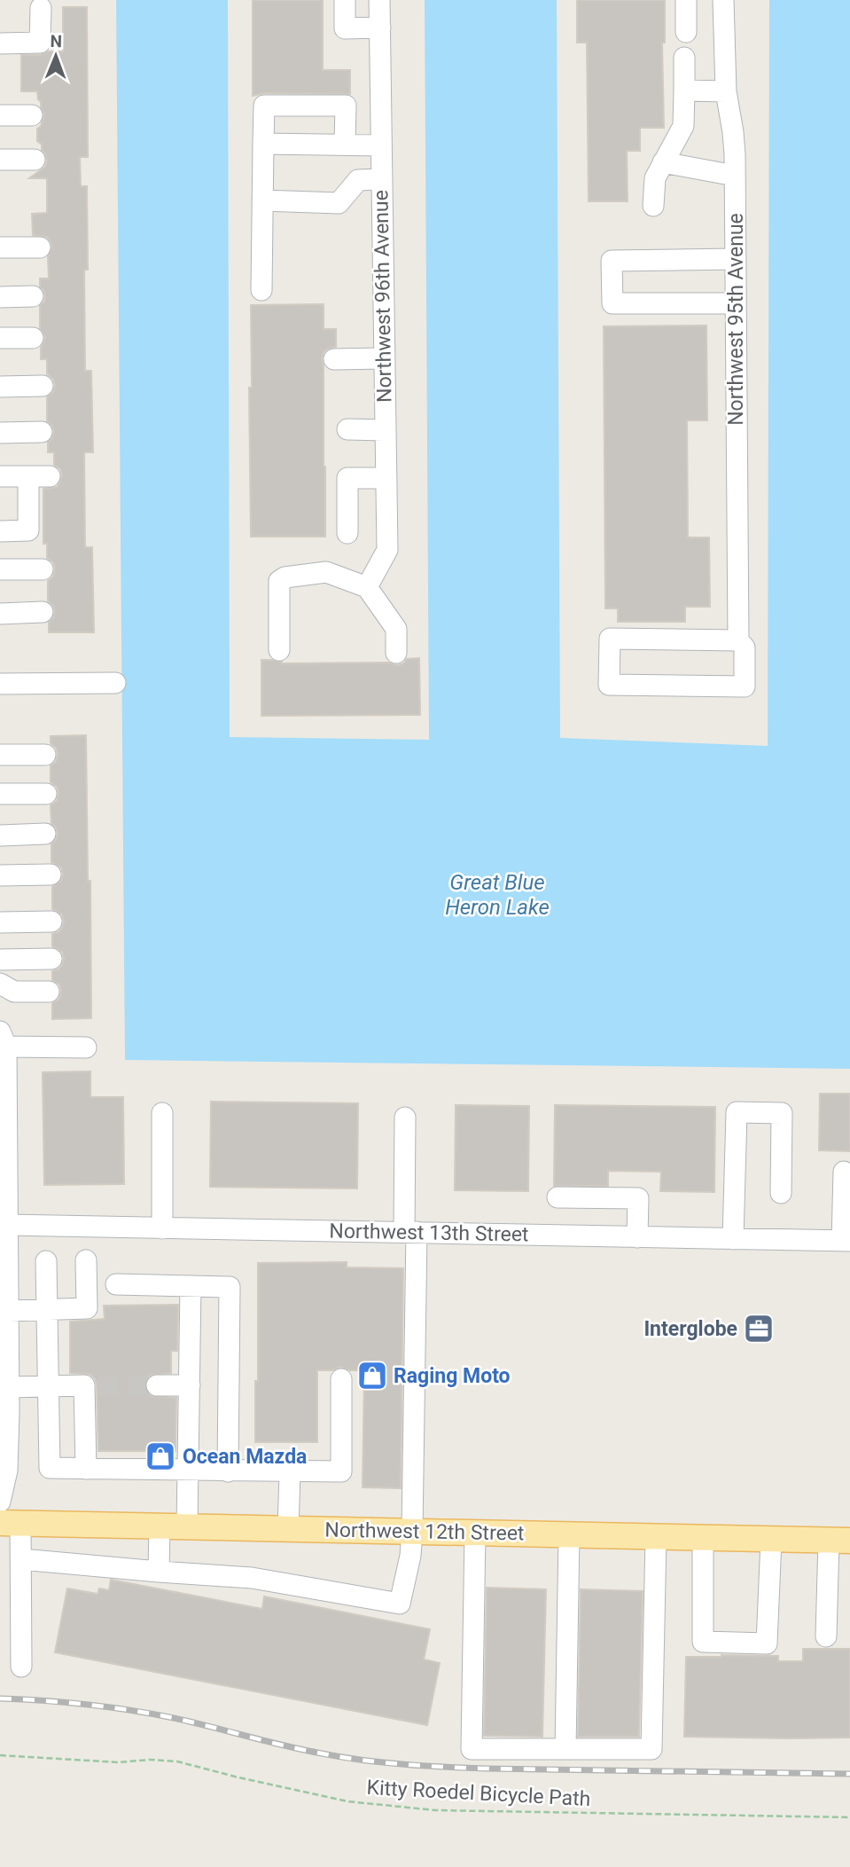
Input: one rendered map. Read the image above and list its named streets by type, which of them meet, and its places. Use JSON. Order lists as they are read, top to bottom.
{
  "streets": {
    "main road": ["Northwest 12th Street"],
    "street": ["Northwest 96th Avenue", "Northwest 95th Avenue", "Northwest 13th Street"],
    "path": ["Kitty Roedel Bicycle Path"]
  },
  "water": ["Great Blue Heron Lake"],
  "places": {
    "office": ["Interglobe"],
    "shop": ["Raging Moto", "Ocean Mazda"]
  },
  "north": "top"
}
